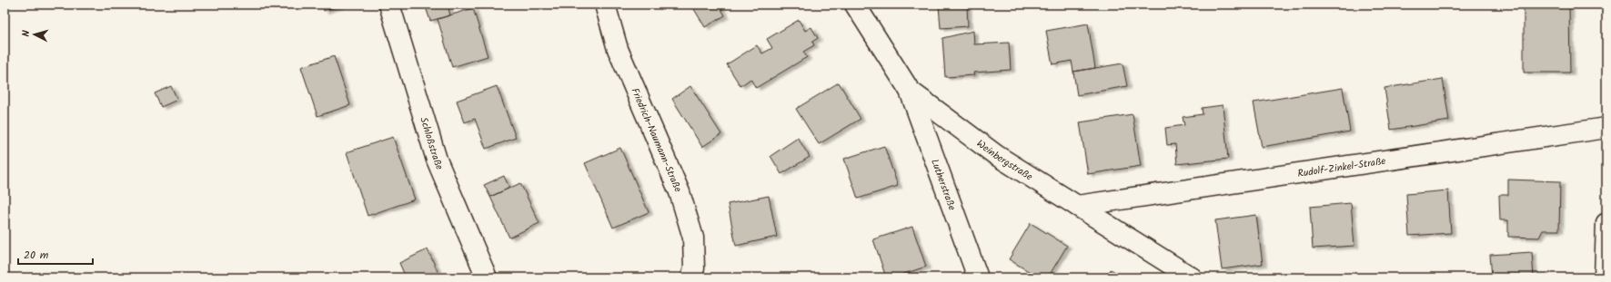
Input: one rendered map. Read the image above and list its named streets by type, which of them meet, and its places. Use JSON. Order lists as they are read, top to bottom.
{
  "streets": {
    "street": [
      "Friedrich-Naumann-Straße",
      "Schloßstraße",
      "Weinbergstraße",
      "Rudolf-Zinkel-Straße",
      "Lutherstraße"
    ]
  },
  "crossings": [
    ["Weinbergstraße", "Rudolf-Zinkel-Straße"],
    ["Weinbergstraße", "Lutherstraße"]
  ],
  "scale_bar": "20 m",
  "north": "left"
}
